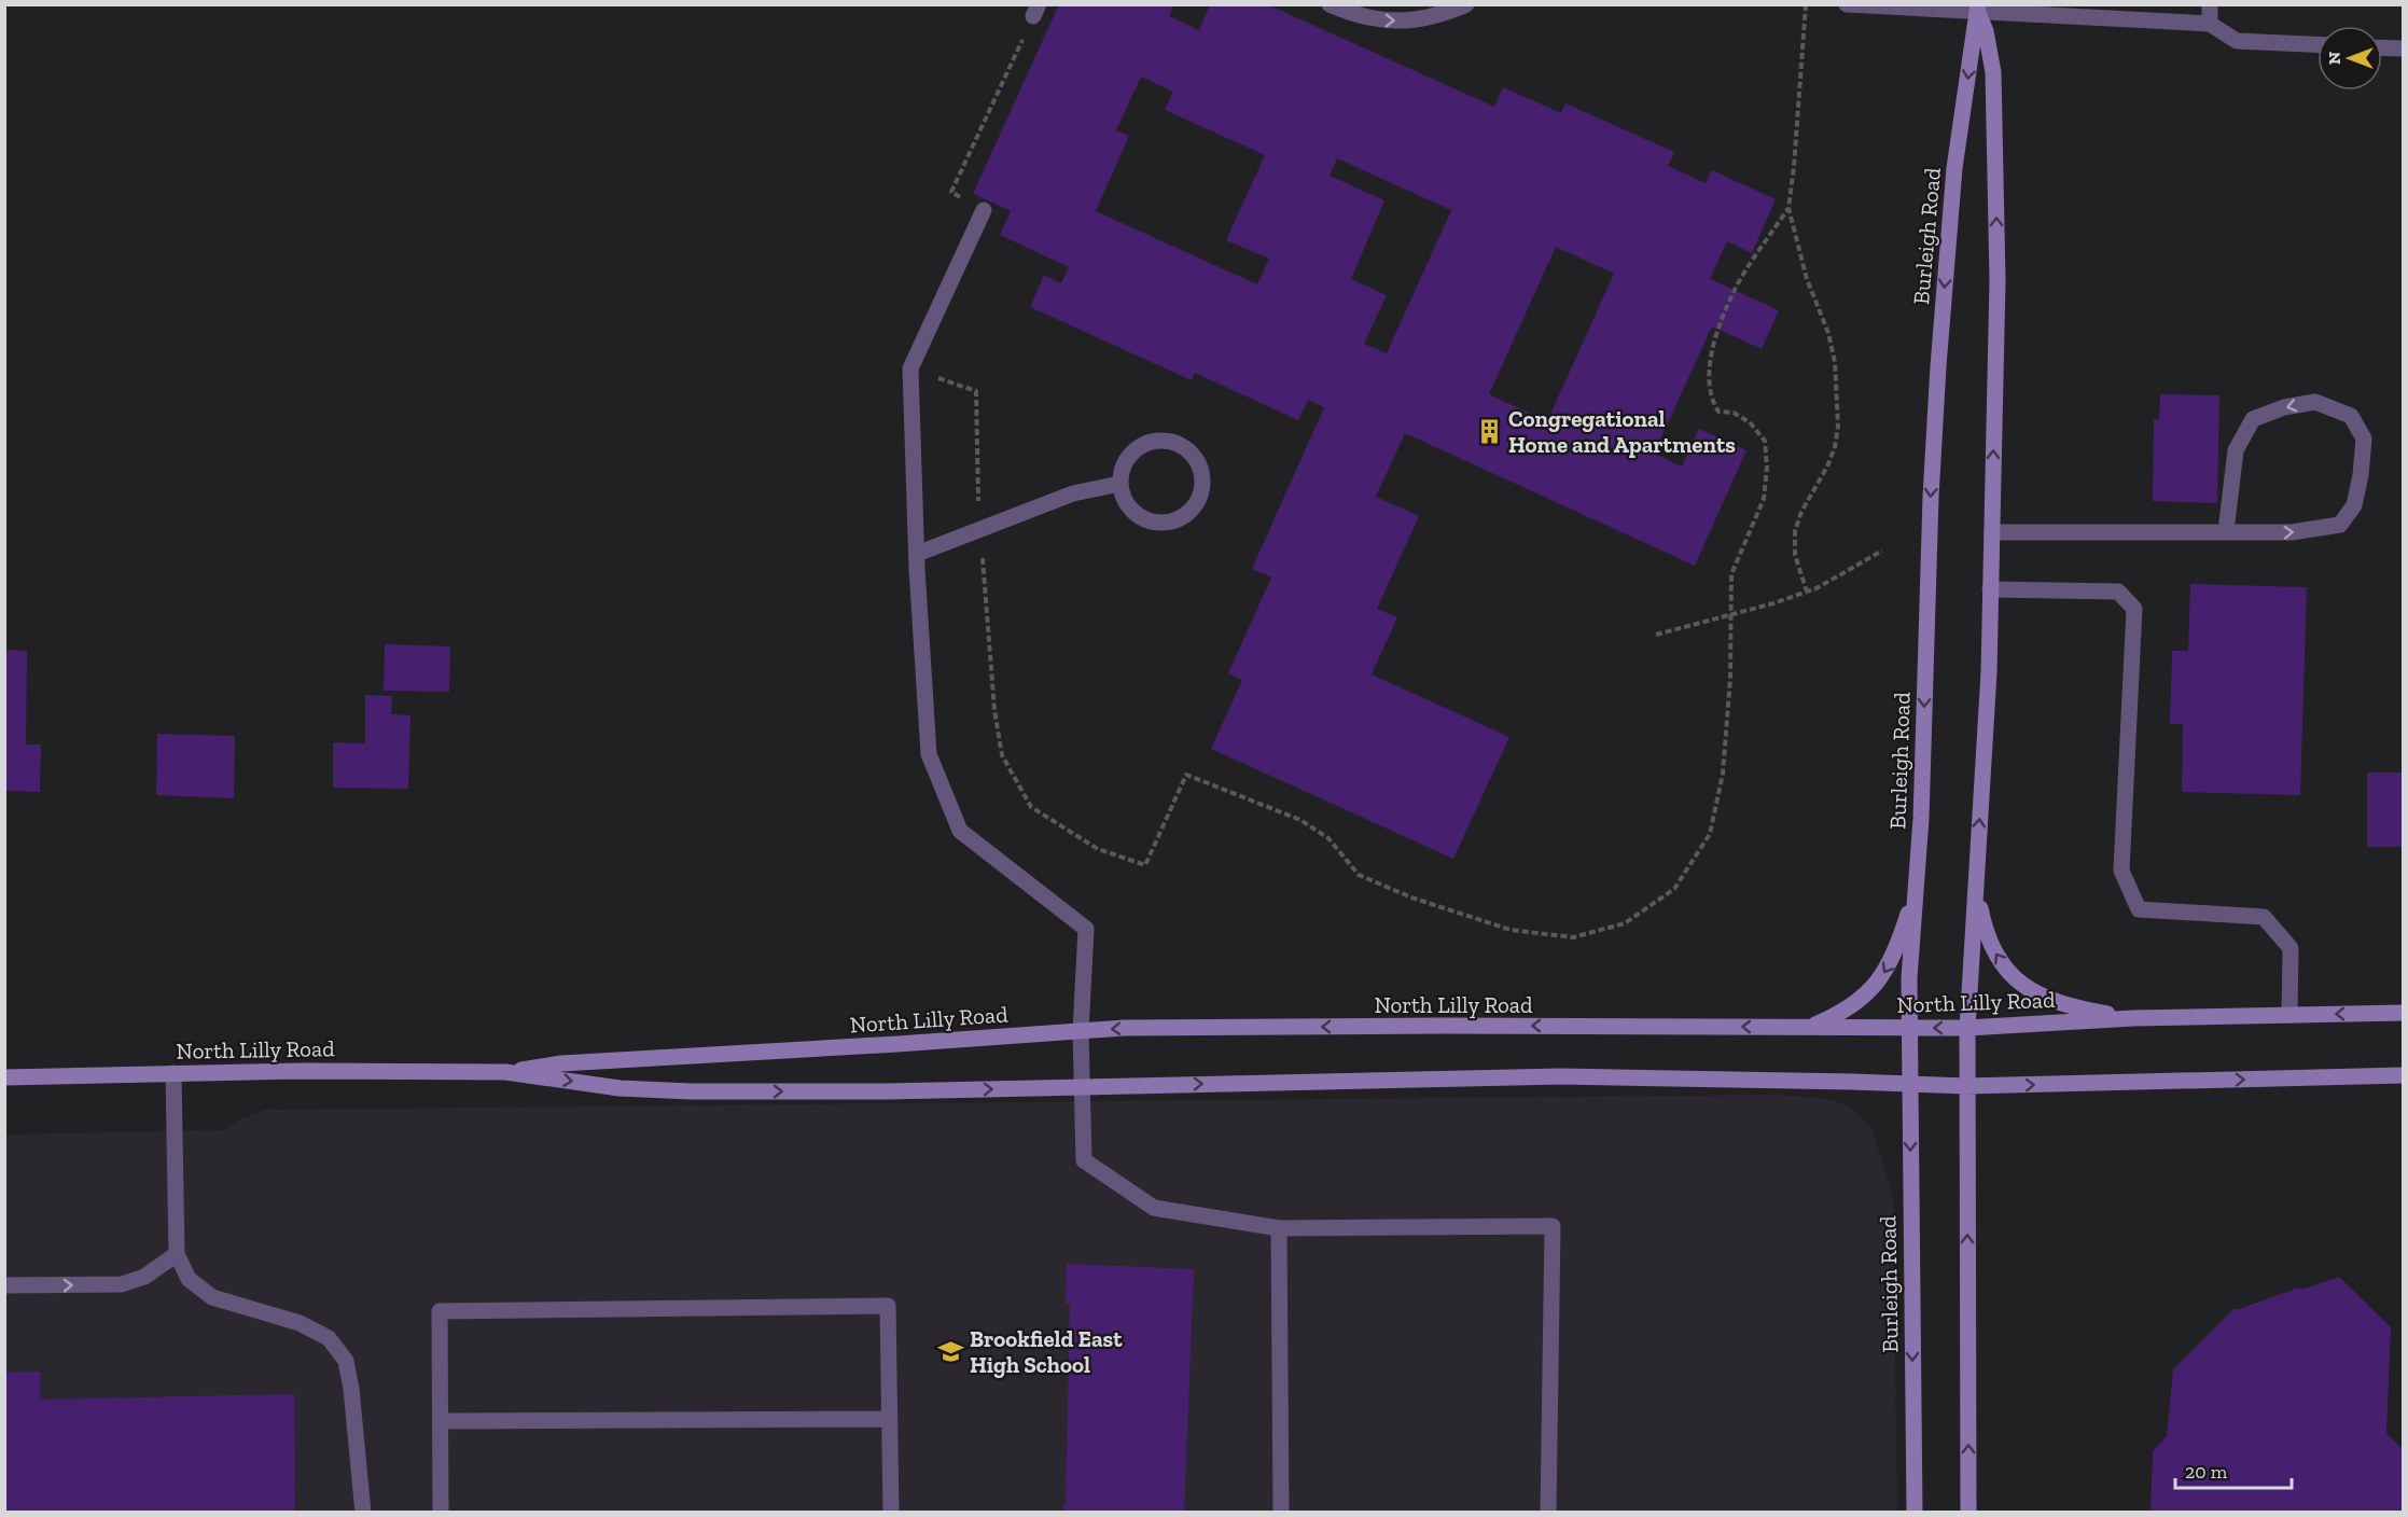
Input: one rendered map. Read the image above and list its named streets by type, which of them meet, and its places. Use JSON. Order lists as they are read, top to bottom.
{
  "streets": {
    "street": ["Burleigh Road", "North Lilly Road"]
  },
  "crossings": [
    ["Burleigh Road", "North Lilly Road"]
  ],
  "places": {
    "building": ["Congregational Home and Apartments"],
    "school or university": ["Brookfield East High School"]
  },
  "scale_bar": "20 m",
  "north": "left"
}
